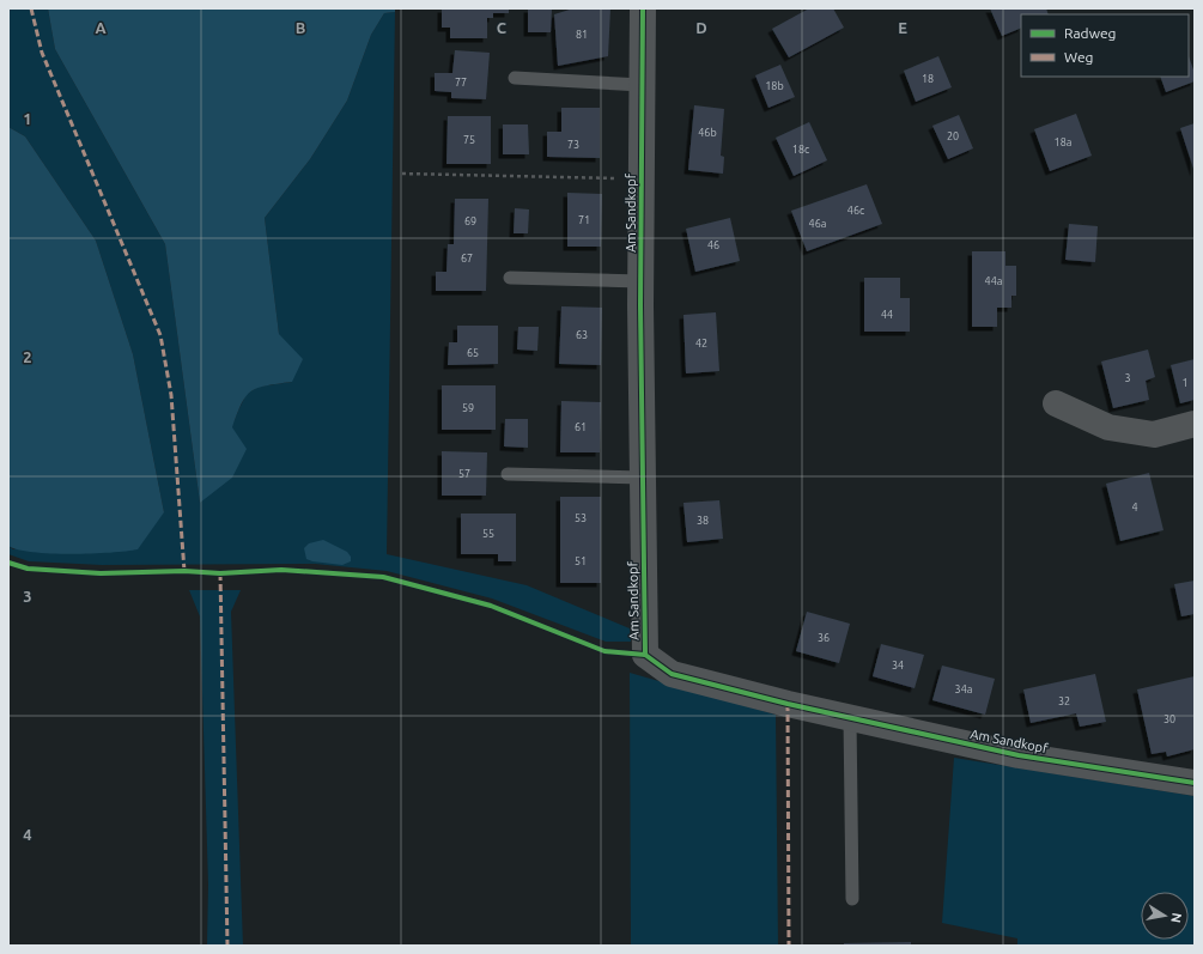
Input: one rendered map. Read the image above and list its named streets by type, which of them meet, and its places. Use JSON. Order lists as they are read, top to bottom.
{
  "streets": {
    "street": ["Am Sandkopf"]
  },
  "house_numbers": [
    "81",
    "18",
    "77",
    "18b",
    "46b",
    "20",
    "75",
    "18a",
    "73",
    "18c",
    "46c",
    "71",
    "69",
    "46a",
    "46",
    "67",
    "44a",
    "44",
    "63",
    "42",
    "65",
    "3",
    "1",
    "59",
    "61",
    "57",
    "4",
    "53",
    "38",
    "55",
    "51",
    "36",
    "34",
    "34a",
    "32",
    "30"
  ],
  "legend": ["Radweg", "Weg"],
  "north": "right",
  "grid": {
    "columns": [
      "A",
      "B",
      "C",
      "D",
      "E"
    ],
    "rows": [
      "1",
      "2",
      "3",
      "4"
    ]
  }
}
